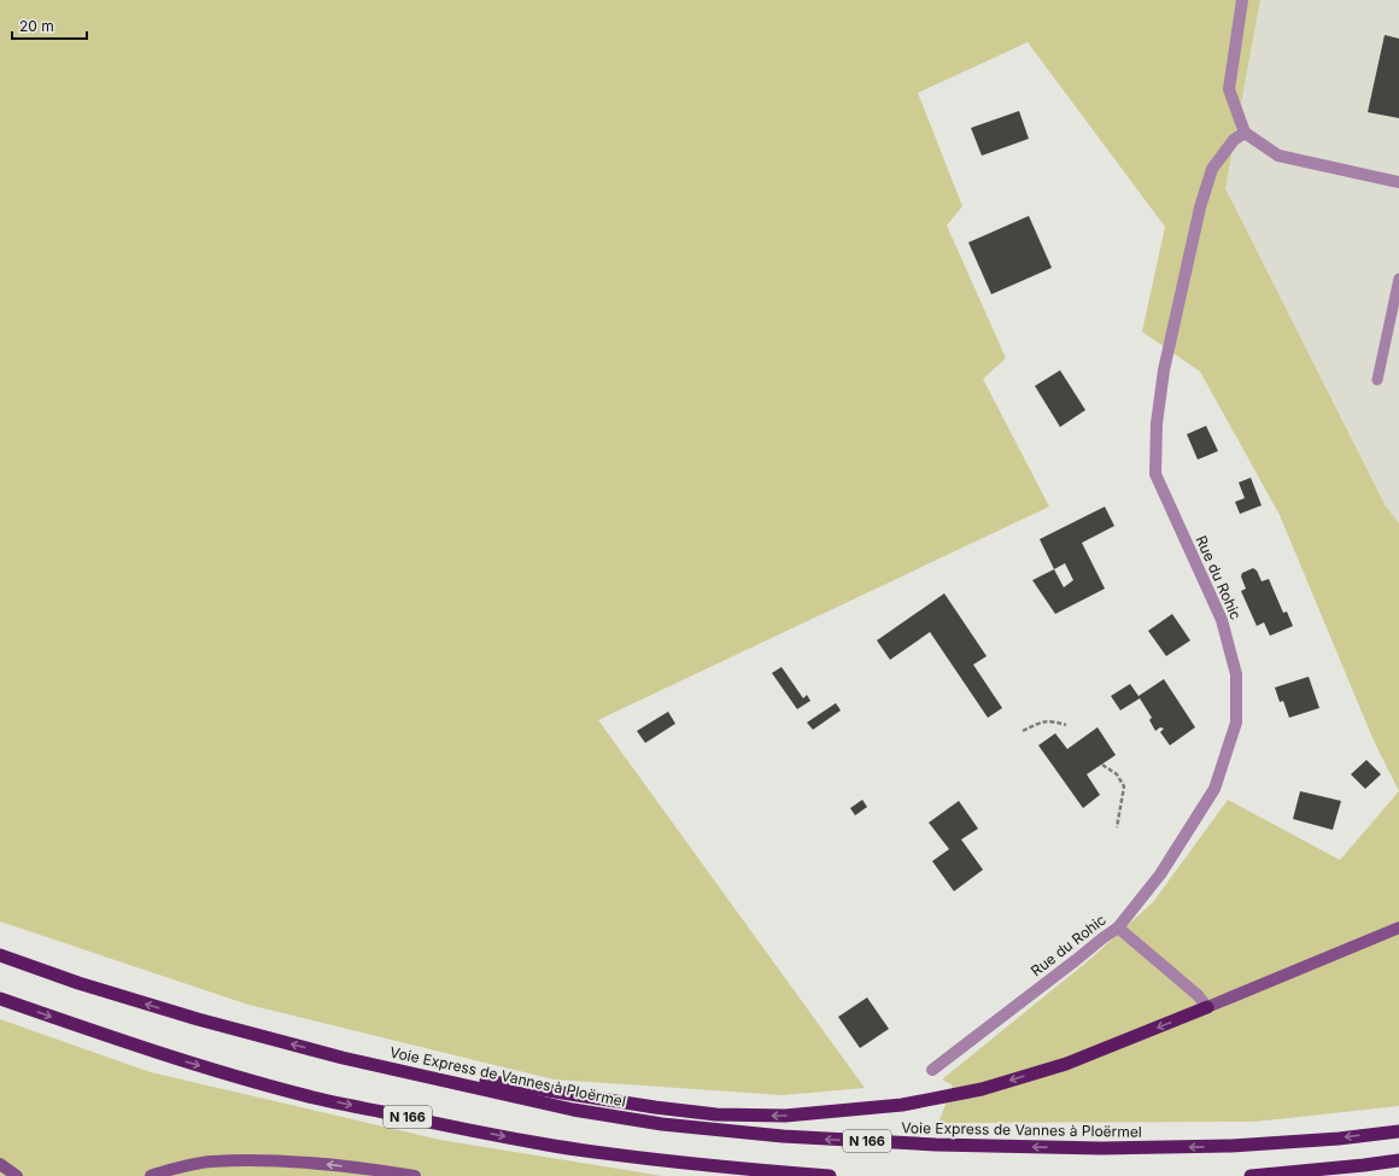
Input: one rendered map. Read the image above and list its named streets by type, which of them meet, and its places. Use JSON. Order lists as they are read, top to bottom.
{
  "streets": {
    "highway": ["Voie Express de Vannes à Ploërmel", "N 166"],
    "street": ["Rue du Rohic"]
  },
  "scale_bar": "20 m"
}
